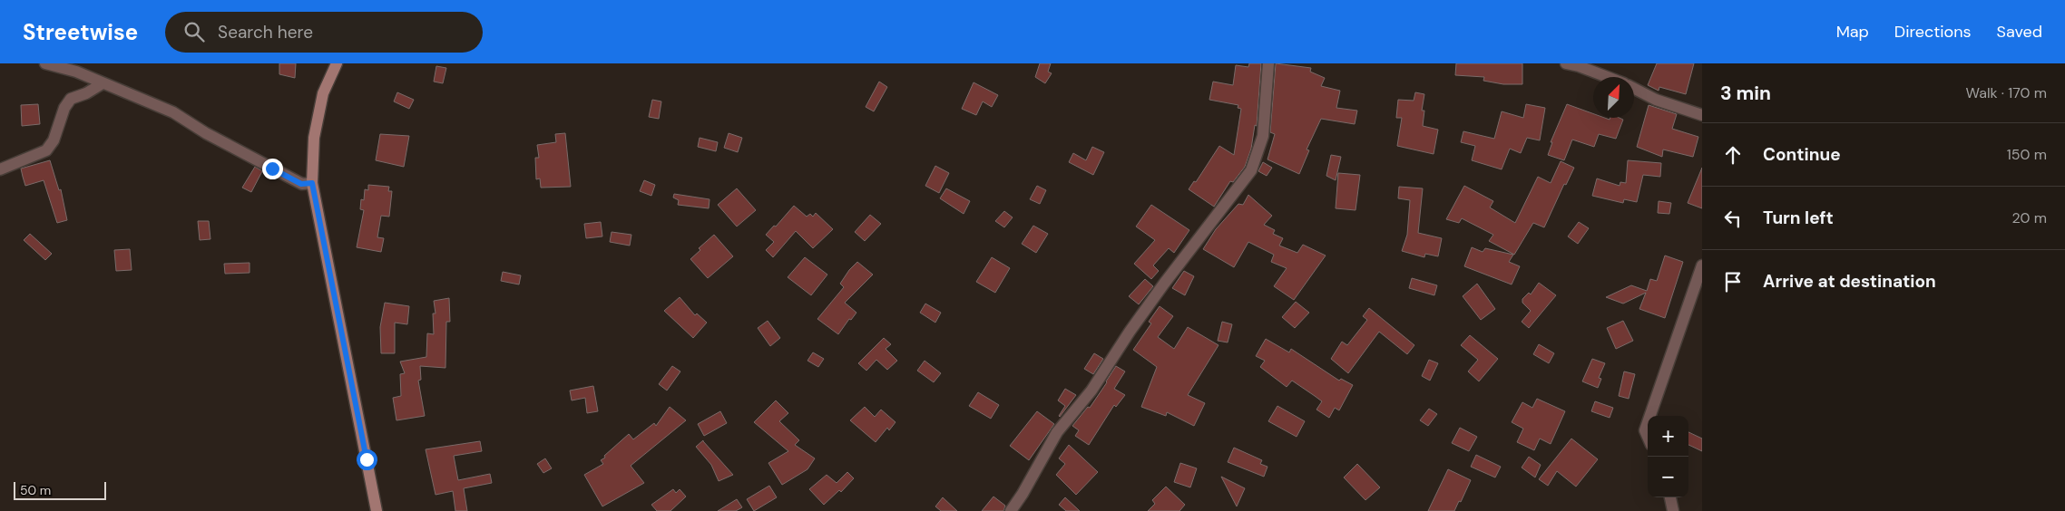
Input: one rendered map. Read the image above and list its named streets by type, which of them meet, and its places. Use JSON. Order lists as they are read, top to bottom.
{
  "scale_bar": "50 m",
  "north": "top right",
  "page": {
    "header": "Streetwise",
    "search": "Search here",
    "nav": ["Map", "Directions", "Saved"],
    "heading": ["3 min", "Walk · 170 m"],
    "list": [
      ["Continue", "150 m"],
      ["Turn left", "20 m"],
      "Arrive at destination"
    ],
    "map_buttons": ["+", "−"],
    "scale": "50 m"
  }
}
